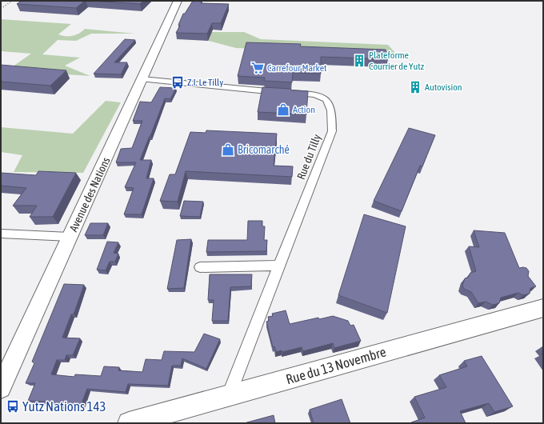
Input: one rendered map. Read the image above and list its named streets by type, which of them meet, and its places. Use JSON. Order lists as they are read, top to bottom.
{
  "streets": {
    "main road": ["Avenue des Nations", "Rue du 13 Novembre"],
    "street": ["Rue du Tilly"]
  },
  "crossings": [
    ["Rue du Tilly", "Avenue des Nations"],
    ["Rue du Tilly", "Rue du 13 Novembre"]
  ],
  "places": {
    "building": ["Plateforme Courrier de Yutz", "Autovision"],
    "supermarket": ["Carrefour Market"],
    "bus stop": ["Z.I. Le Tilly", "Yutz Nations 143"],
    "shop": ["Action", "Bricomarché"]
  }
}
